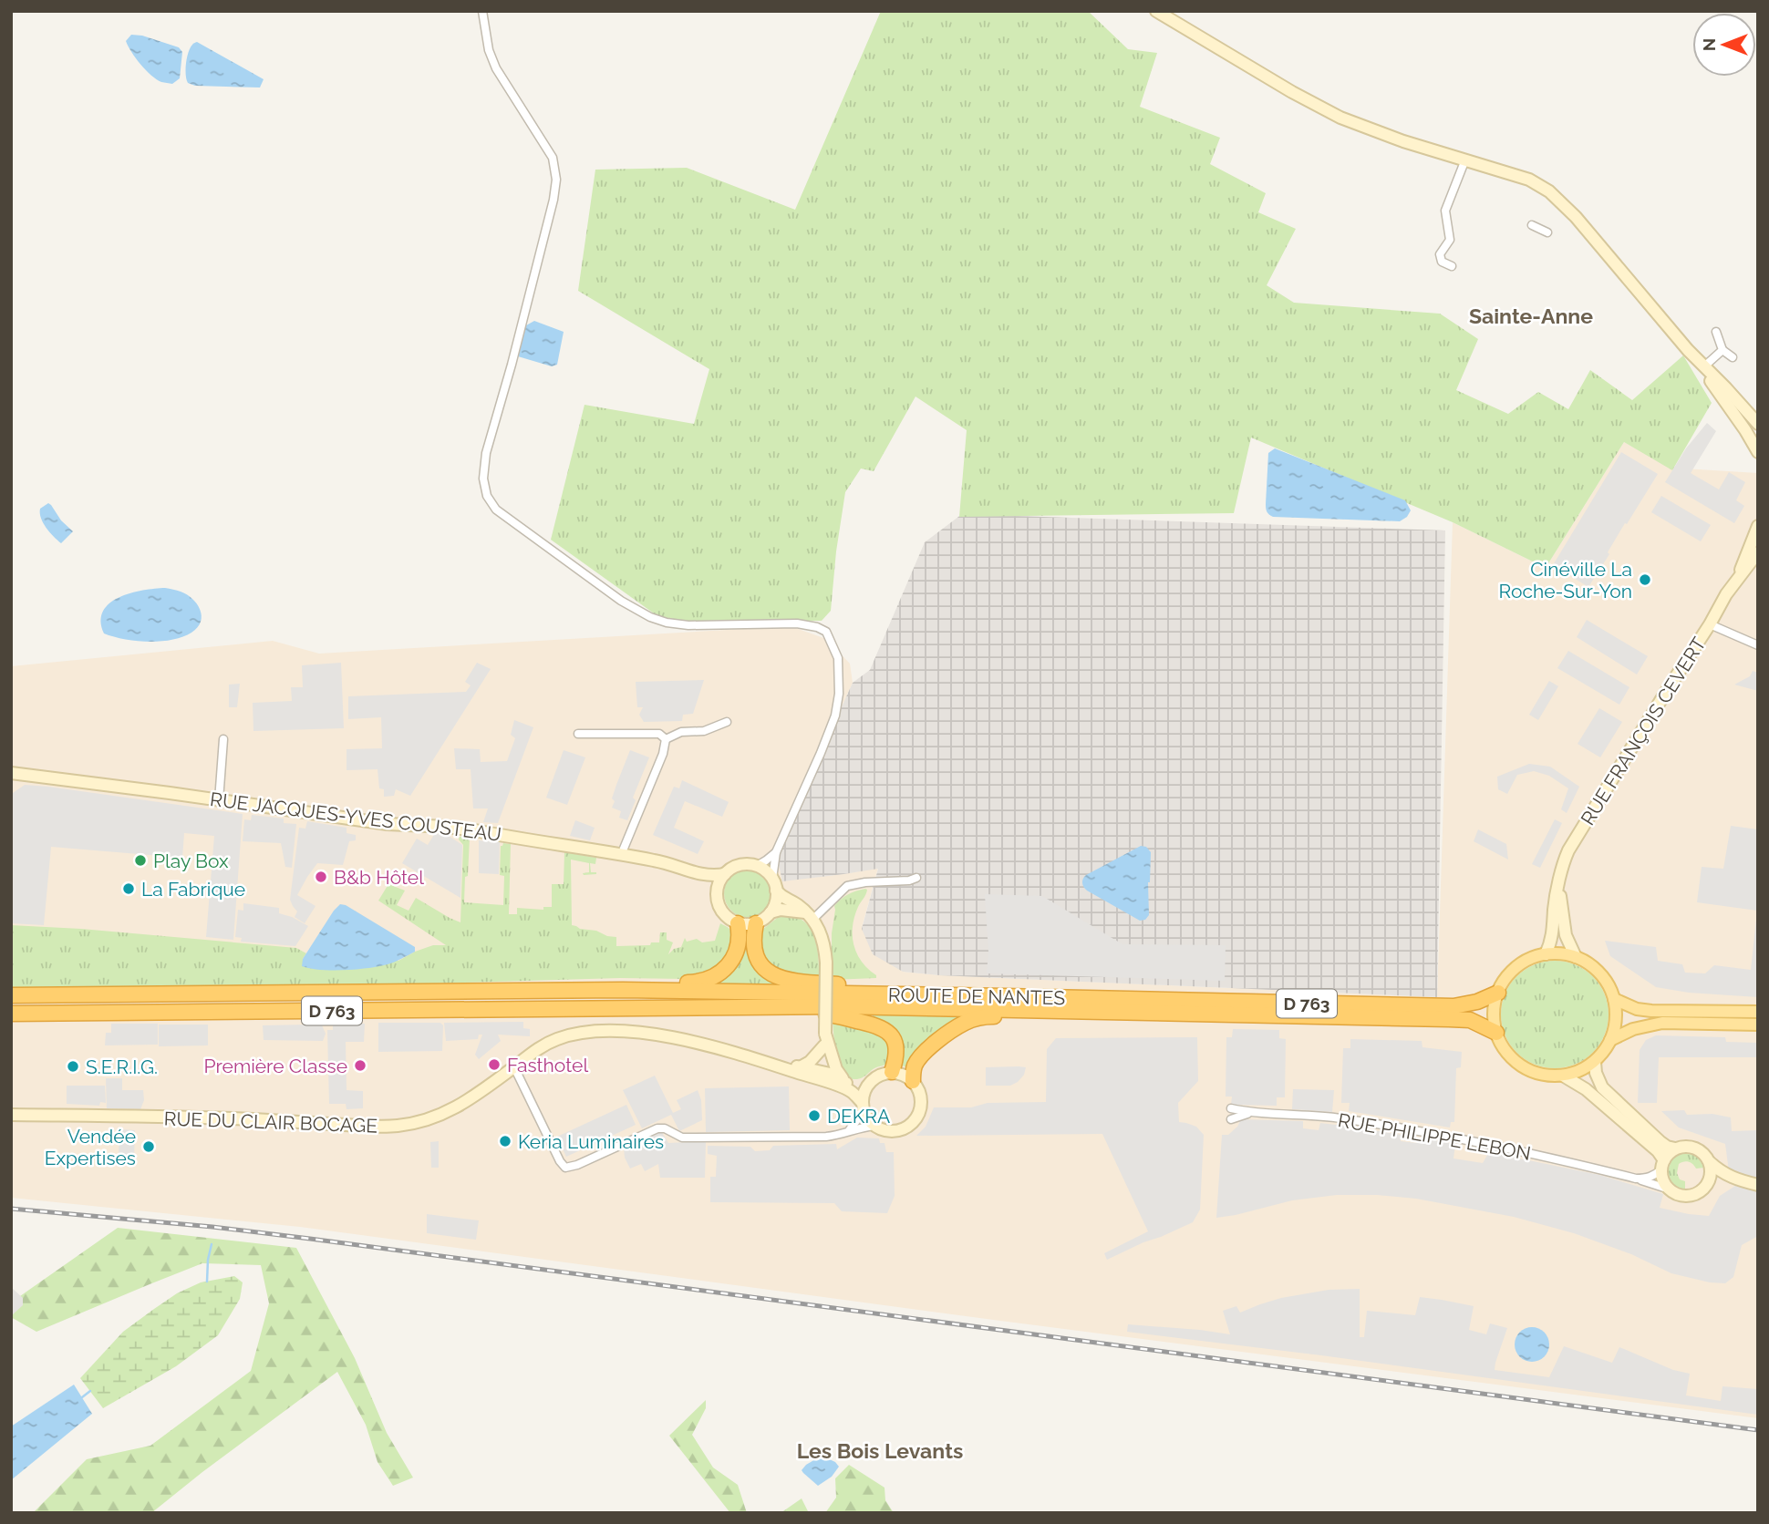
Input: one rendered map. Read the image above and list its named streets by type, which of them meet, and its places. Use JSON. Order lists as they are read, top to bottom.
{
  "streets": {
    "highway": ["ROUTE DE NANTES", "D 763"],
    "street": [
      "RUE FRANÇOIS CEVERT",
      "RUE JACQUES-YVES COUSTEAU",
      "RUE DU CLAIR BOCAGE",
      "RUE PHILIPPE LEBON"
    ]
  },
  "crossings": [
    ["RUE FRANÇOIS CEVERT", "ROUTE DE NANTES"]
  ],
  "districts": ["Sainte-Anne", "Les Bois Levants"],
  "places": [
    "Cinéville La Roche-Sur-Yon",
    "Play Box",
    "B&b Hôtel",
    "La Fabrique",
    "Fasthotel",
    "Première Classe",
    "S.E.R.I.G.",
    "DEKRA",
    "Keria Luminaires",
    "Vendée Expertises"
  ],
  "north": "left"
}
